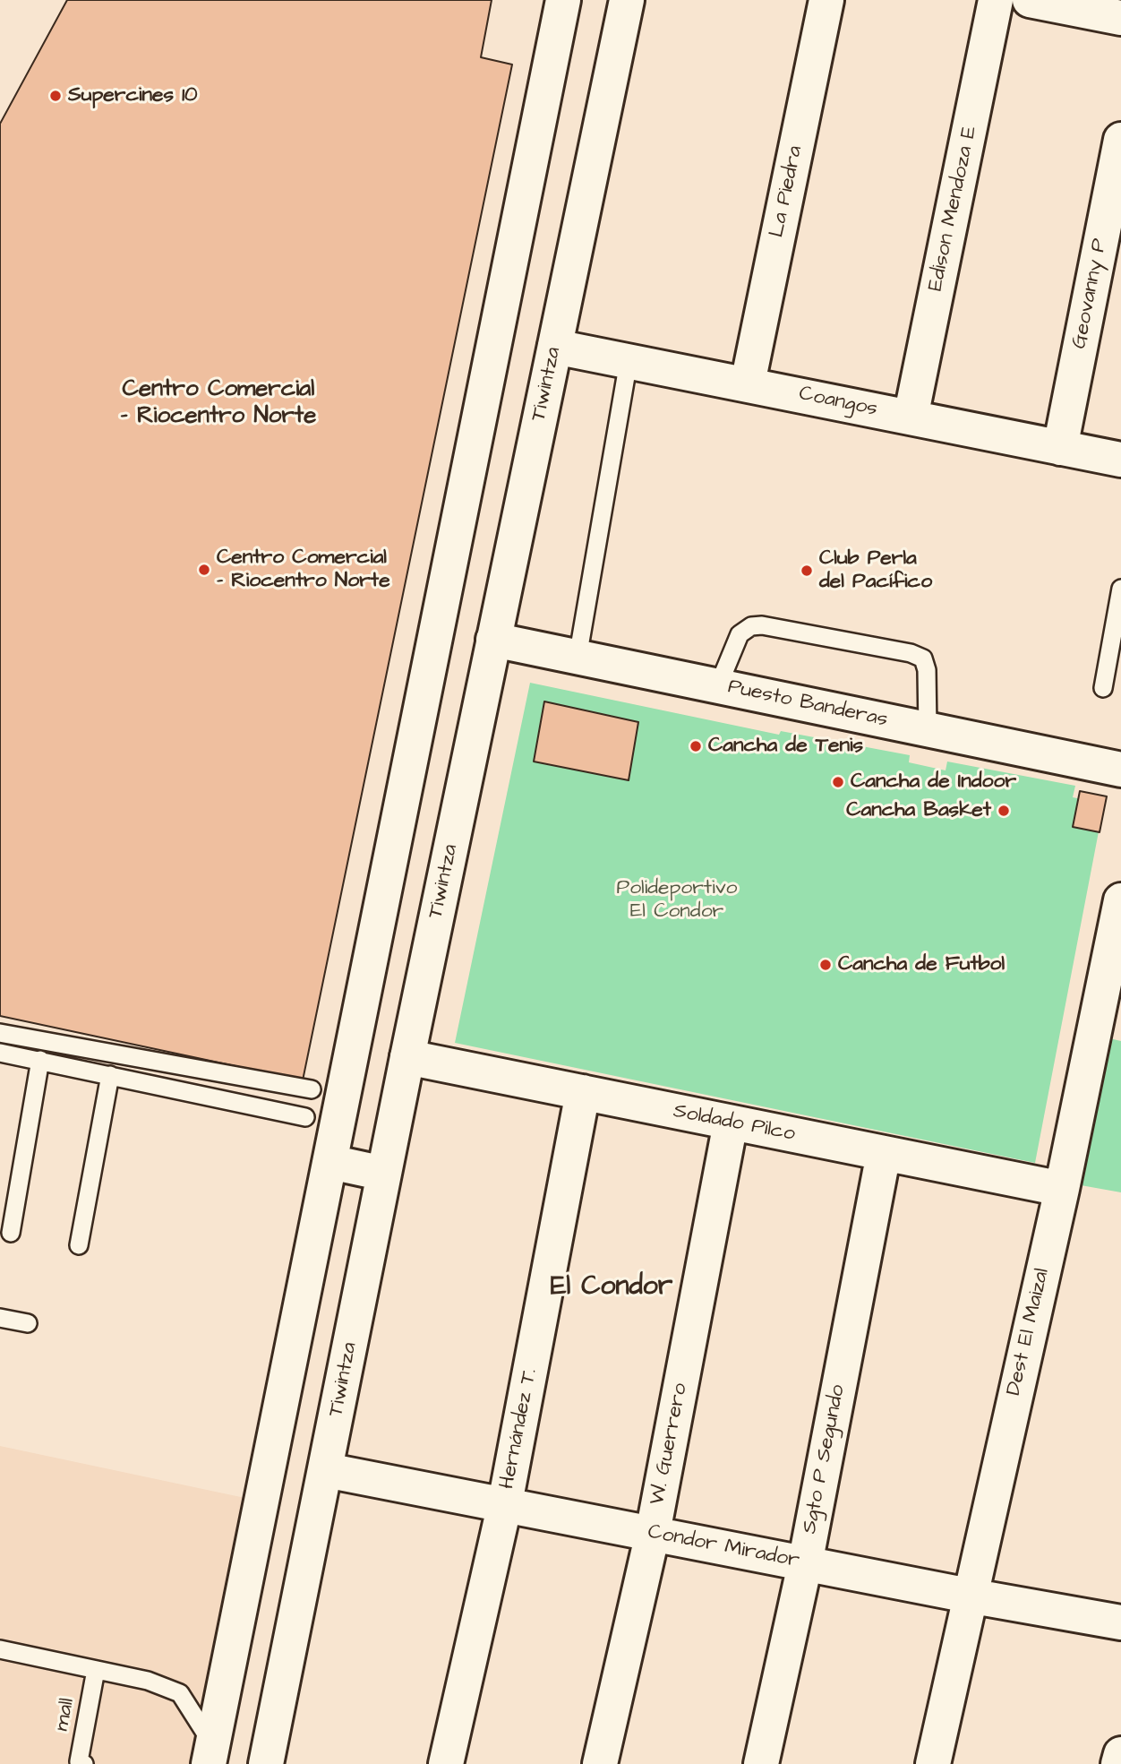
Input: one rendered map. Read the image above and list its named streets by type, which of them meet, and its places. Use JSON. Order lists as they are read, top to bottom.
{
  "streets": {
    "street": [
      "La Piedra",
      "Edison Mendoza E",
      "Geovanny P",
      "Tiwintza",
      "Coangos",
      "Puesto Banderas",
      "Soldado Pilco",
      "Dest El Maizal",
      "Hernández T.",
      "W. Guerrero",
      "Sgto P Segundo",
      "Condor Mirador"
    ],
    "lane": ["mall"]
  },
  "crossings": [
    ["La Piedra", "Coangos"],
    ["Edison Mendoza E", "Coangos"],
    ["Geovanny P", "Coangos"],
    ["Tiwintza", "Coangos"],
    ["Tiwintza", "Puesto Banderas"],
    ["Tiwintza", "Soldado Pilco"],
    ["Tiwintza", "Condor Mirador"],
    ["Soldado Pilco", "Dest El Maizal"],
    ["Soldado Pilco", "Hernández T."],
    ["Soldado Pilco", "W. Guerrero"],
    ["Soldado Pilco", "Sgto P Segundo"],
    ["Dest El Maizal", "Condor Mirador"],
    ["Hernández T.", "Condor Mirador"],
    ["W. Guerrero", "Condor Mirador"],
    ["Sgto P Segundo", "Condor Mirador"]
  ],
  "districts": ["Centro Comercial - Riocentro Norte", "El Condor"],
  "parks": ["Polideportivo El Condor"],
  "places": [
    "Supercines 10",
    "Centro Comercial - Riocentro Norte",
    "Club Perla del Pacífico",
    "Cancha de Tenis",
    "Cancha de Indoor",
    "Cancha Basket",
    "Cancha de Futbol"
  ]
}
